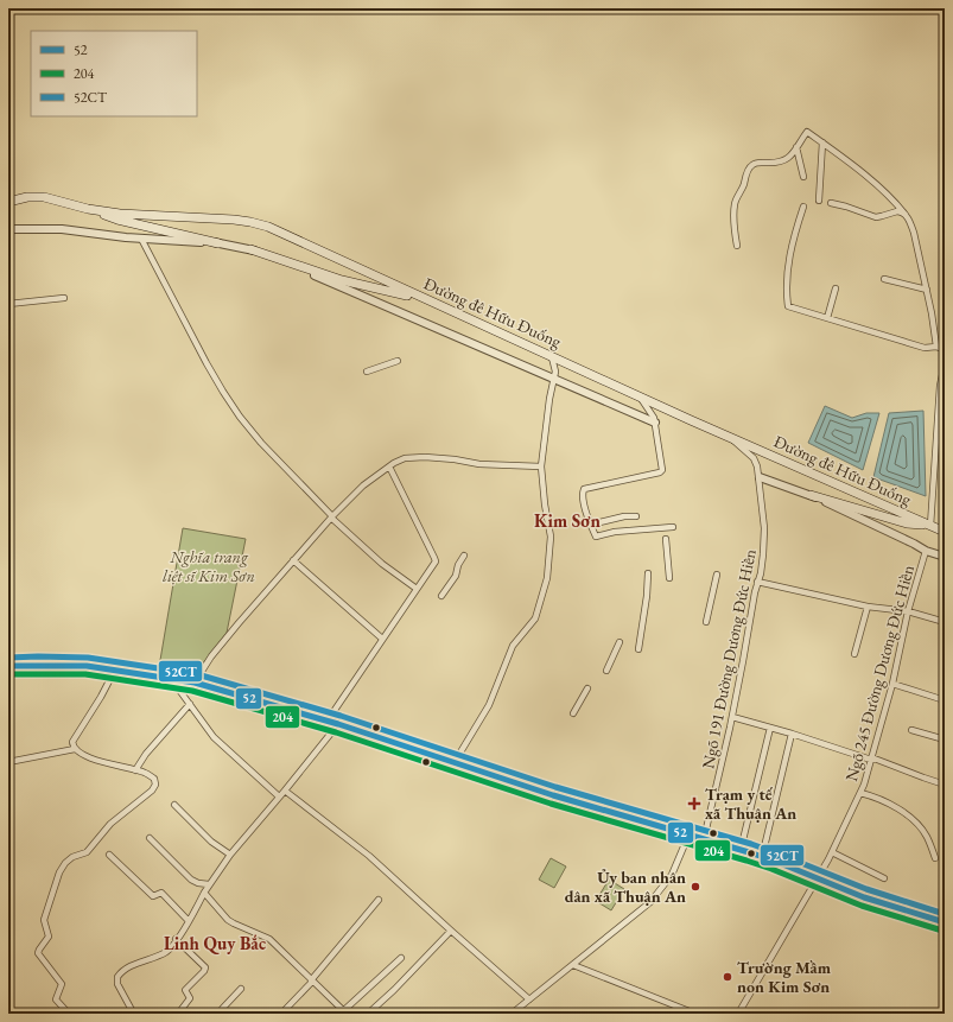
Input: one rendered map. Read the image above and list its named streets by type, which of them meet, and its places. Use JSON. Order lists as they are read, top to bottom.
{
  "streets": {
    "main road": ["Đường đê Hữu Đuống"],
    "street": ["Ngõ 191 Đường Dương Đức Hiền", "Ngõ 245 Đường Dương Đức Hiền"]
  },
  "crossings": [
    ["Đường đê Hữu Đuống", "Ngõ 191 Đường Dương Đức Hiền"]
  ],
  "districts": ["Kim Sơn", "Linh Quy Bắc"],
  "parks": ["Nghĩa trang liệt sĩ Kim Sơn"],
  "places": {
    "health": ["Trạm y tế xã Thuận An"],
    "other": ["Ủy ban nhân dân xã Thuận An", "Trường Mầm non Kim Sơn"]
  },
  "lines": ["transit line 52CT", "transit line 52", "transit line 204"],
  "legend": ["52", "204", "52CT"]
}
